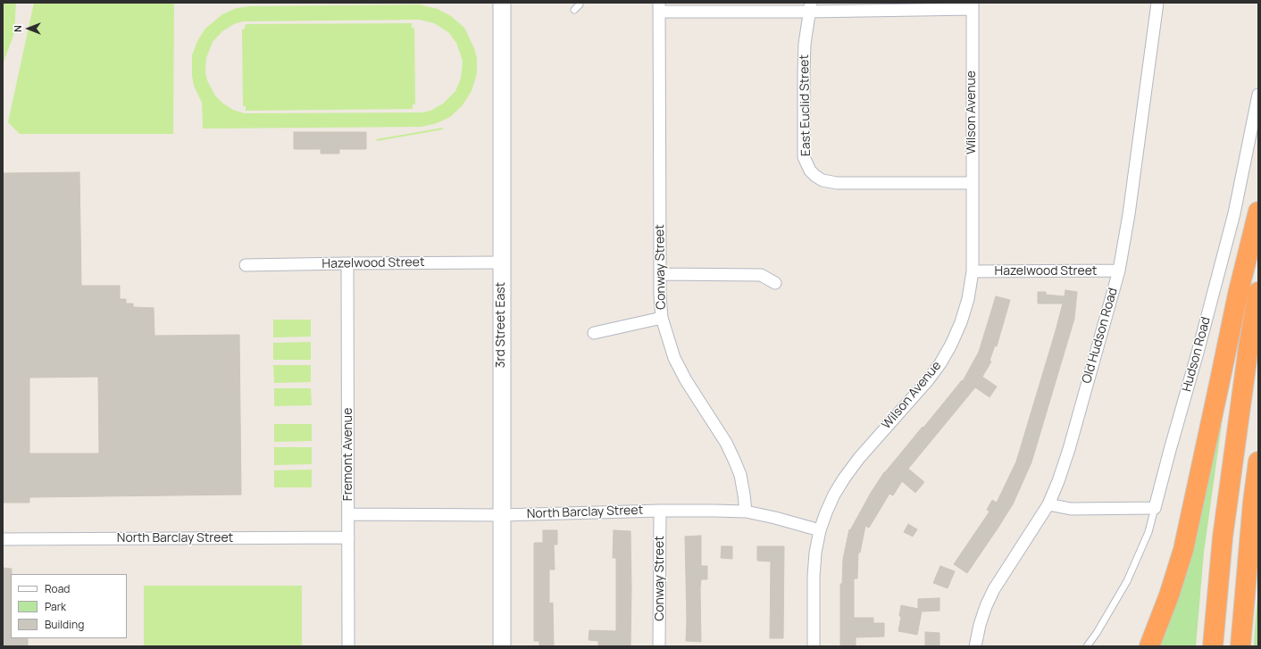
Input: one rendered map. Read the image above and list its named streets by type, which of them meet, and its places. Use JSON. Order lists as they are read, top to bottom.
{
  "streets": {
    "street": [
      "East Euclid Street",
      "Wilson Avenue",
      "Hazelwood Street",
      "Conway Street",
      "3rd Street East",
      "Old Hudson Road",
      "Hudson Road",
      "Fremont Avenue",
      "North Barclay Street"
    ]
  },
  "crossings": [
    ["East Euclid Street", "Wilson Avenue"],
    ["Wilson Avenue", "Hazelwood Street"],
    ["Wilson Avenue", "North Barclay Street"],
    ["Hazelwood Street", "3rd Street East"],
    ["Hazelwood Street", "Old Hudson Road"],
    ["Hazelwood Street", "Fremont Avenue"],
    ["Conway Street", "North Barclay Street"],
    ["3rd Street East", "North Barclay Street"],
    ["Fremont Avenue", "North Barclay Street"]
  ],
  "legend": ["Road", "Park", "Building"],
  "north": "left"
}
